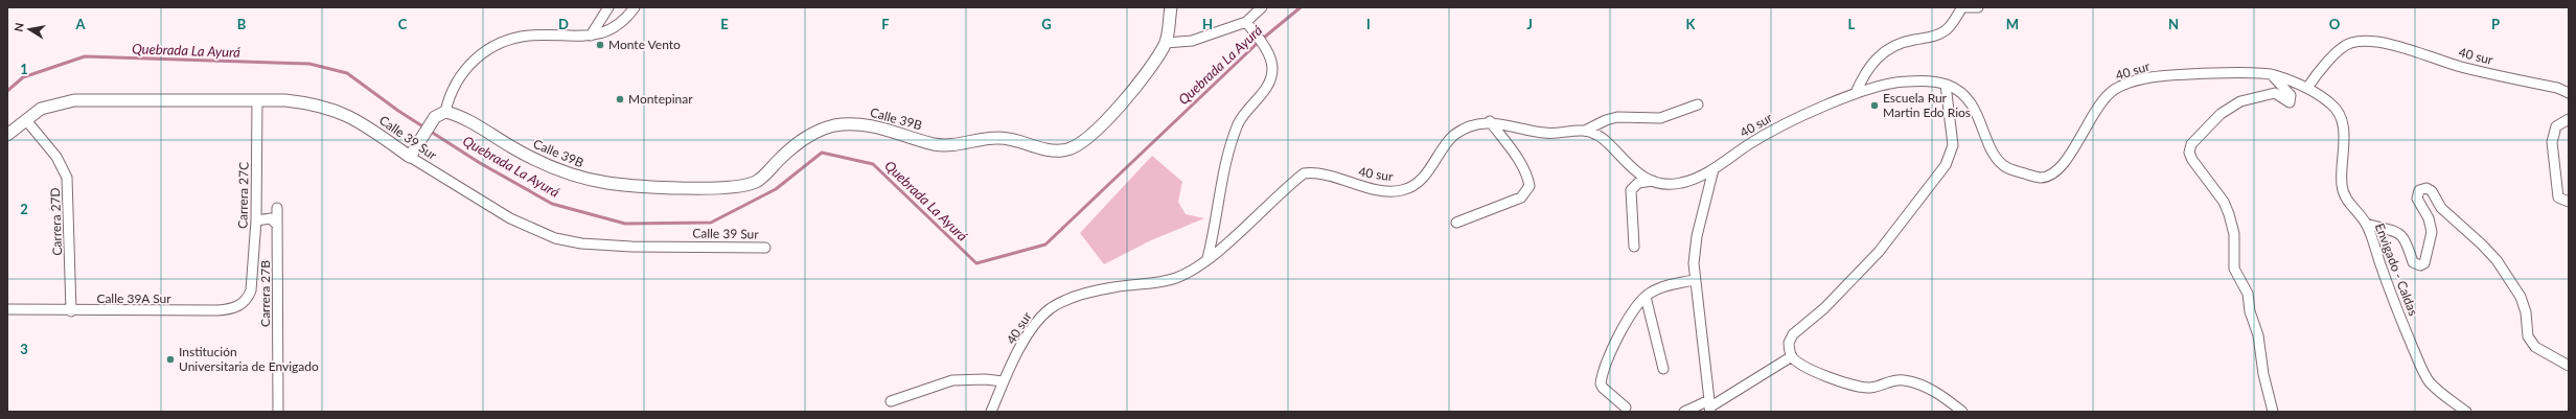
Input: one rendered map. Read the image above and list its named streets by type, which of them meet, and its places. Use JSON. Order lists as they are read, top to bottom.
{
  "streets": {
    "street": [
      "40 sur",
      "Calle 39B",
      "Calle 39 Sur",
      "Carrera 27C",
      "Carrera 27D",
      "Envigado - Caldas",
      "Carrera 27B",
      "Calle 39A Sur"
    ]
  },
  "crossings": [
    ["40 sur", "Envigado - Caldas"],
    ["Calle 39 Sur", "Carrera 27C"],
    ["Calle 39 Sur", "Carrera 27D"],
    ["Carrera 27C", "Calle 39A Sur"],
    ["Carrera 27D", "Calle 39A Sur"]
  ],
  "water": ["Quebrada La Ayurá"],
  "places": [
    "Monte Vento",
    "Montepinar",
    "Escuela Rur Martin Edo Rios",
    "Institución Universitaria de Envigado"
  ],
  "north": "left",
  "grid": {
    "columns": [
      "A",
      "B",
      "C",
      "D",
      "E",
      "F",
      "G",
      "H",
      "I",
      "J",
      "K",
      "L",
      "M",
      "N",
      "O",
      "P"
    ],
    "rows": ["1", "2", "3"]
  }
}
